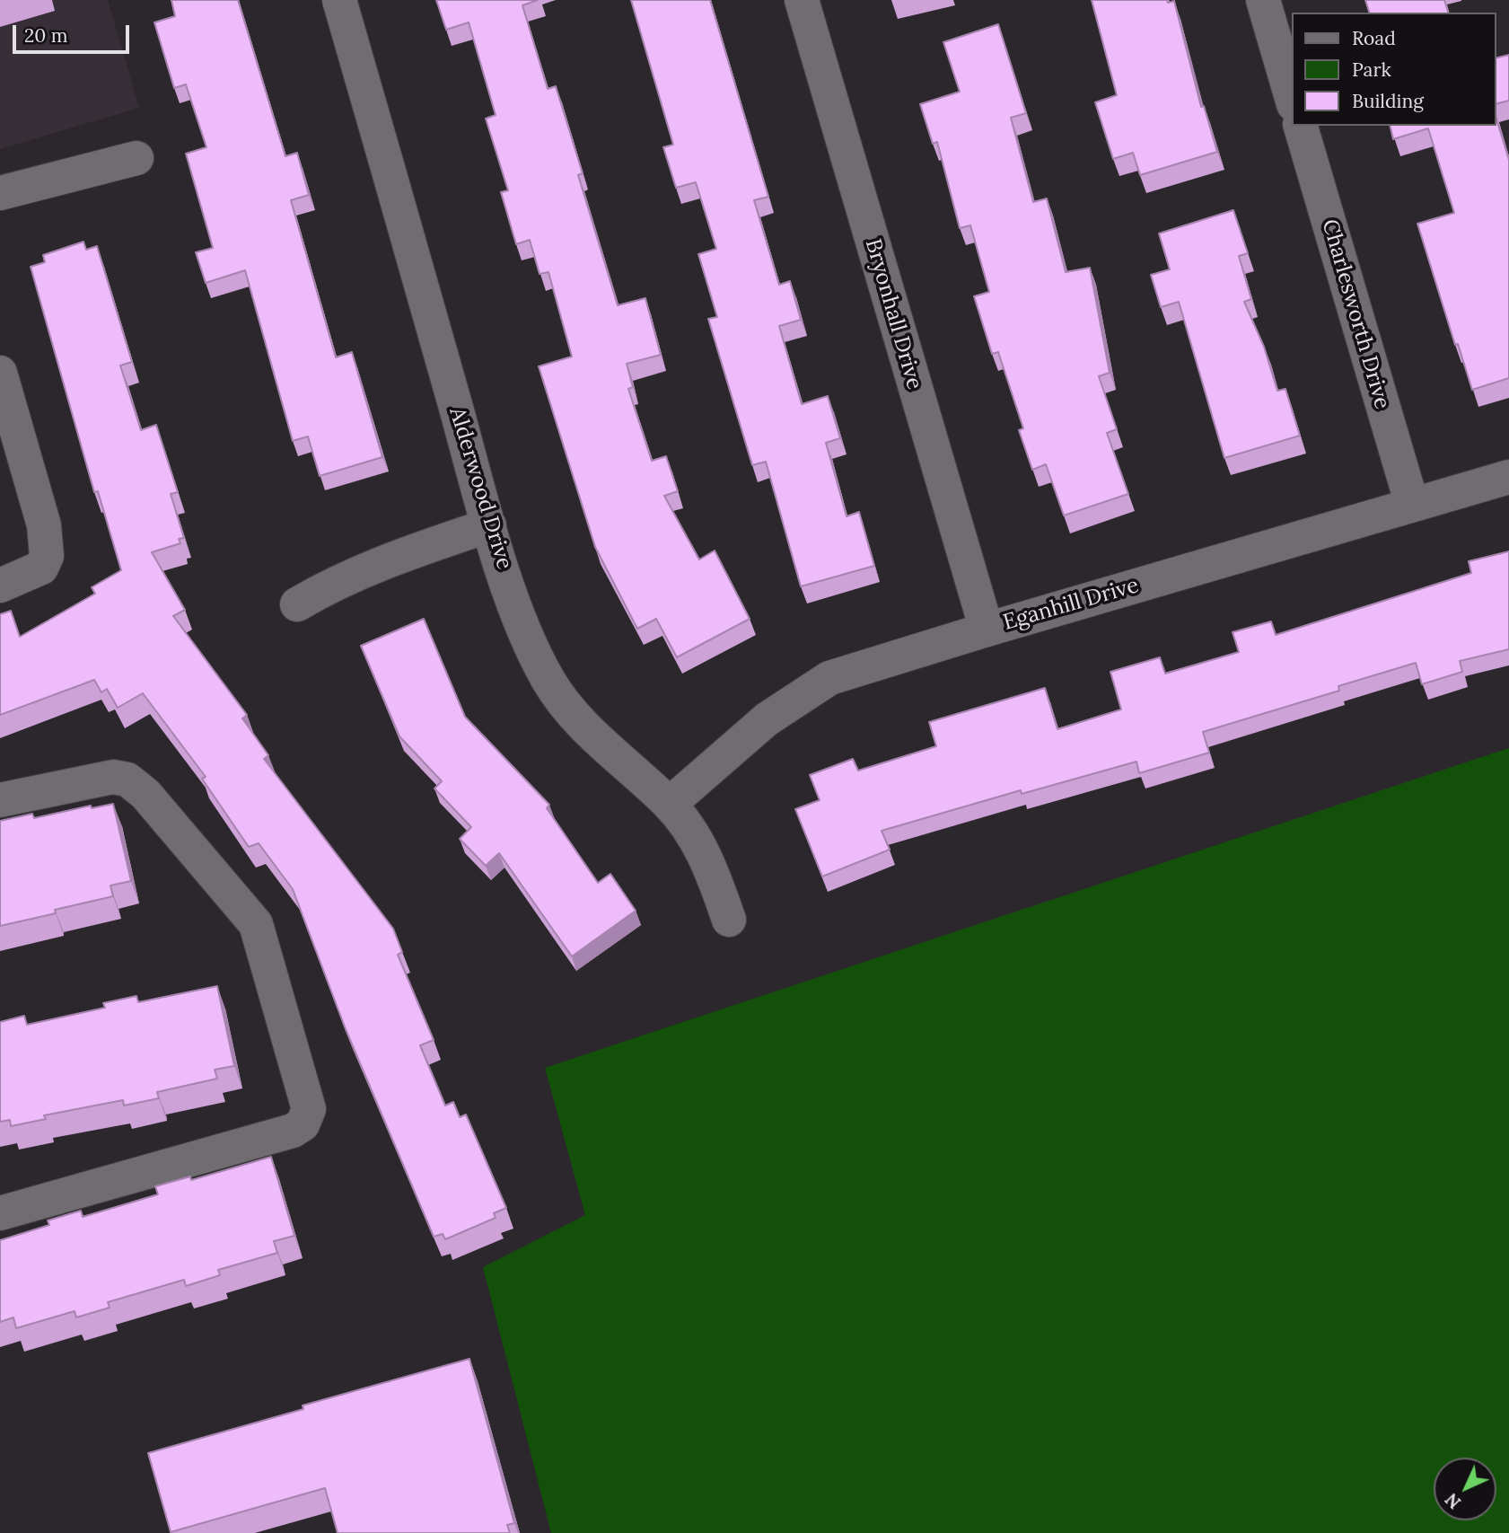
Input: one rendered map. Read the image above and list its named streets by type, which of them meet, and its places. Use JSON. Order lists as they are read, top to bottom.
{
  "streets": {
    "street": [
      "Bryonhall Drive",
      "Charlesworth Drive",
      "Alderwood Drive",
      "Eganhill Drive"
    ]
  },
  "crossings": [
    ["Bryonhall Drive", "Eganhill Drive"],
    ["Charlesworth Drive", "Eganhill Drive"],
    ["Alderwood Drive", "Eganhill Drive"]
  ],
  "legend": ["Road", "Park", "Building"],
  "scale_bar": "20 m",
  "north": "bottom left"
}
